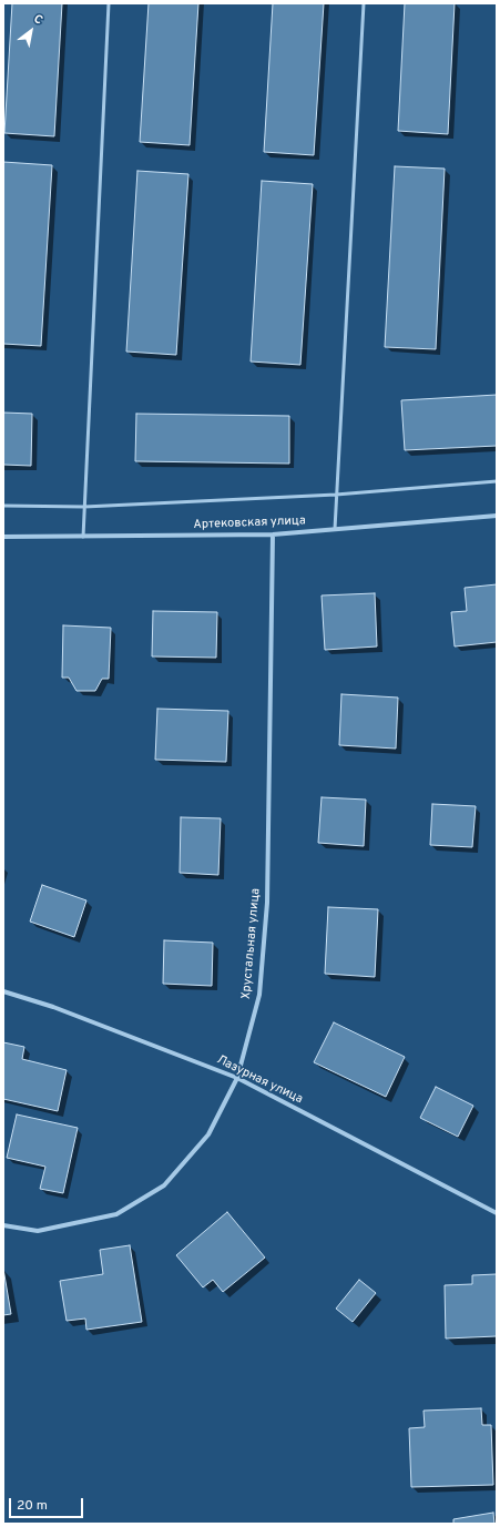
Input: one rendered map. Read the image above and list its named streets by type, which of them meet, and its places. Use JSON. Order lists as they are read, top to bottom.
{
  "streets": {
    "street": ["Артековская улица", "Хрустальная улица", "Лазурная улица"]
  },
  "crossings": [
    ["Артековская улица", "Хрустальная улица"],
    ["Хрустальная улица", "Лазурная улица"]
  ],
  "scale_bar": "20 m",
  "north": "top right"
}
